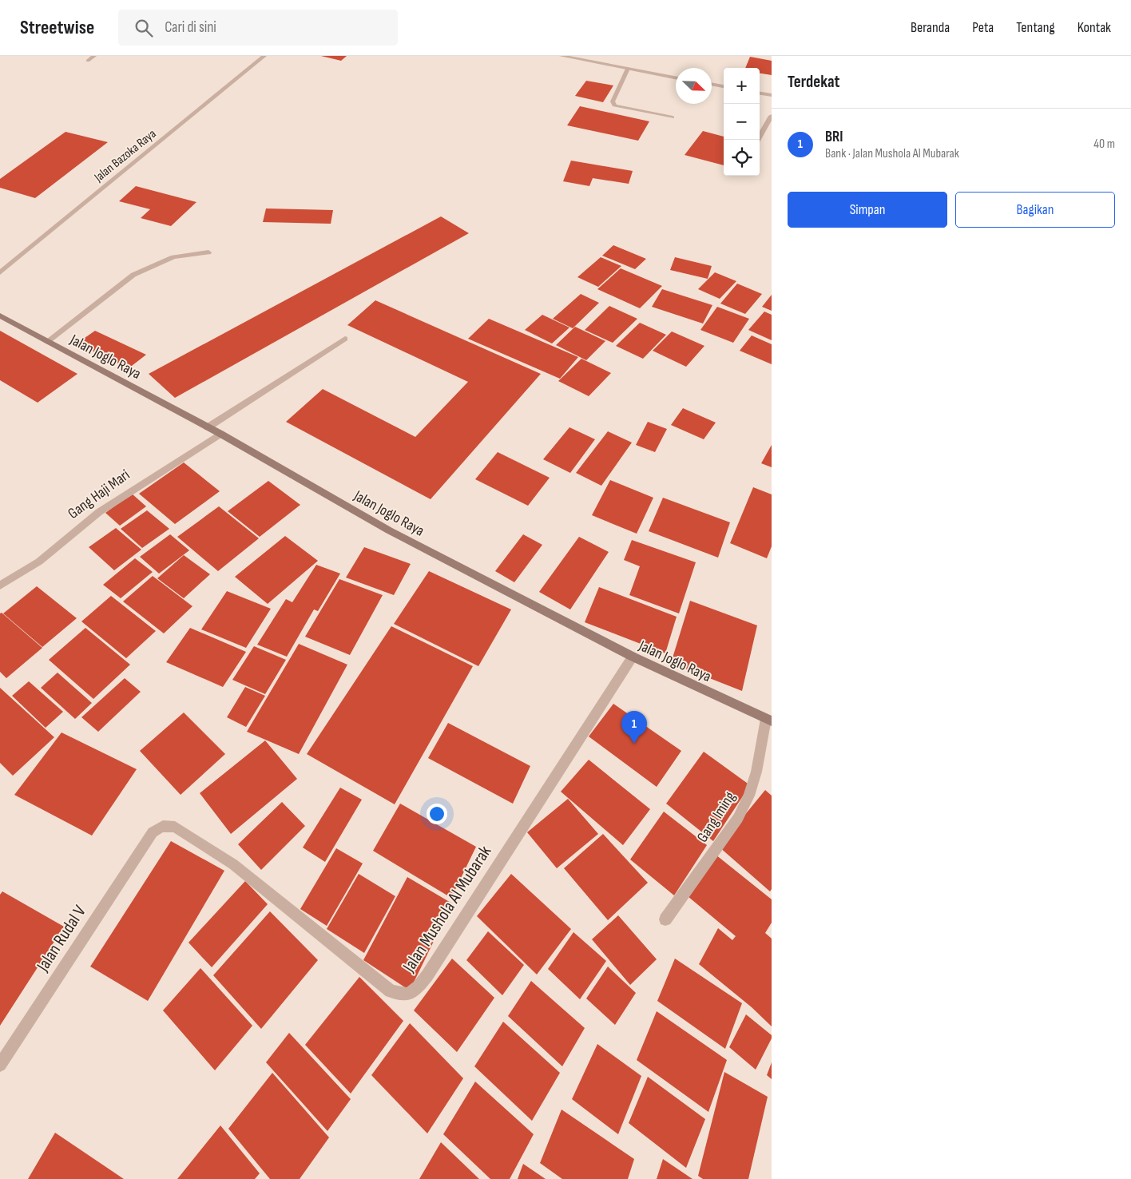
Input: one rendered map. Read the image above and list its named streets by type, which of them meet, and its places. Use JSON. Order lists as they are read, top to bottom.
{
  "streets": {
    "main road": ["Jalan Joglo Raya"],
    "street": [
      "Jalan Bazoka Raya",
      "Gang Haji Mari",
      "Gang Iming",
      "Jalan Mushola Al Mubarak",
      "Jalan Rudal V"
    ]
  },
  "crossings": [
    ["Jalan Joglo Raya", "Gang Haji Mari"],
    ["Jalan Joglo Raya", "Gang Iming"],
    ["Jalan Joglo Raya", "Jalan Mushola Al Mubarak"],
    ["Jalan Mushola Al Mubarak", "Jalan Rudal V"]
  ],
  "north": "bottom right",
  "page": {
    "header": "Streetwise",
    "search": "Cari di sini",
    "nav": [
      "Beranda",
      "Peta",
      "Tentang",
      "Kontak"
    ],
    "heading": "Terdekat",
    "map_buttons": ["+", "−"],
    "list": [
      {
        "mark": "1",
        "name": "BRI",
        "note": "Bank · Jalan Mushola Al Mubarak",
        "value": "40 m"
      }
    ],
    "buttons": ["Simpan", "Bagikan"],
    "pins": "1"
  }
}
